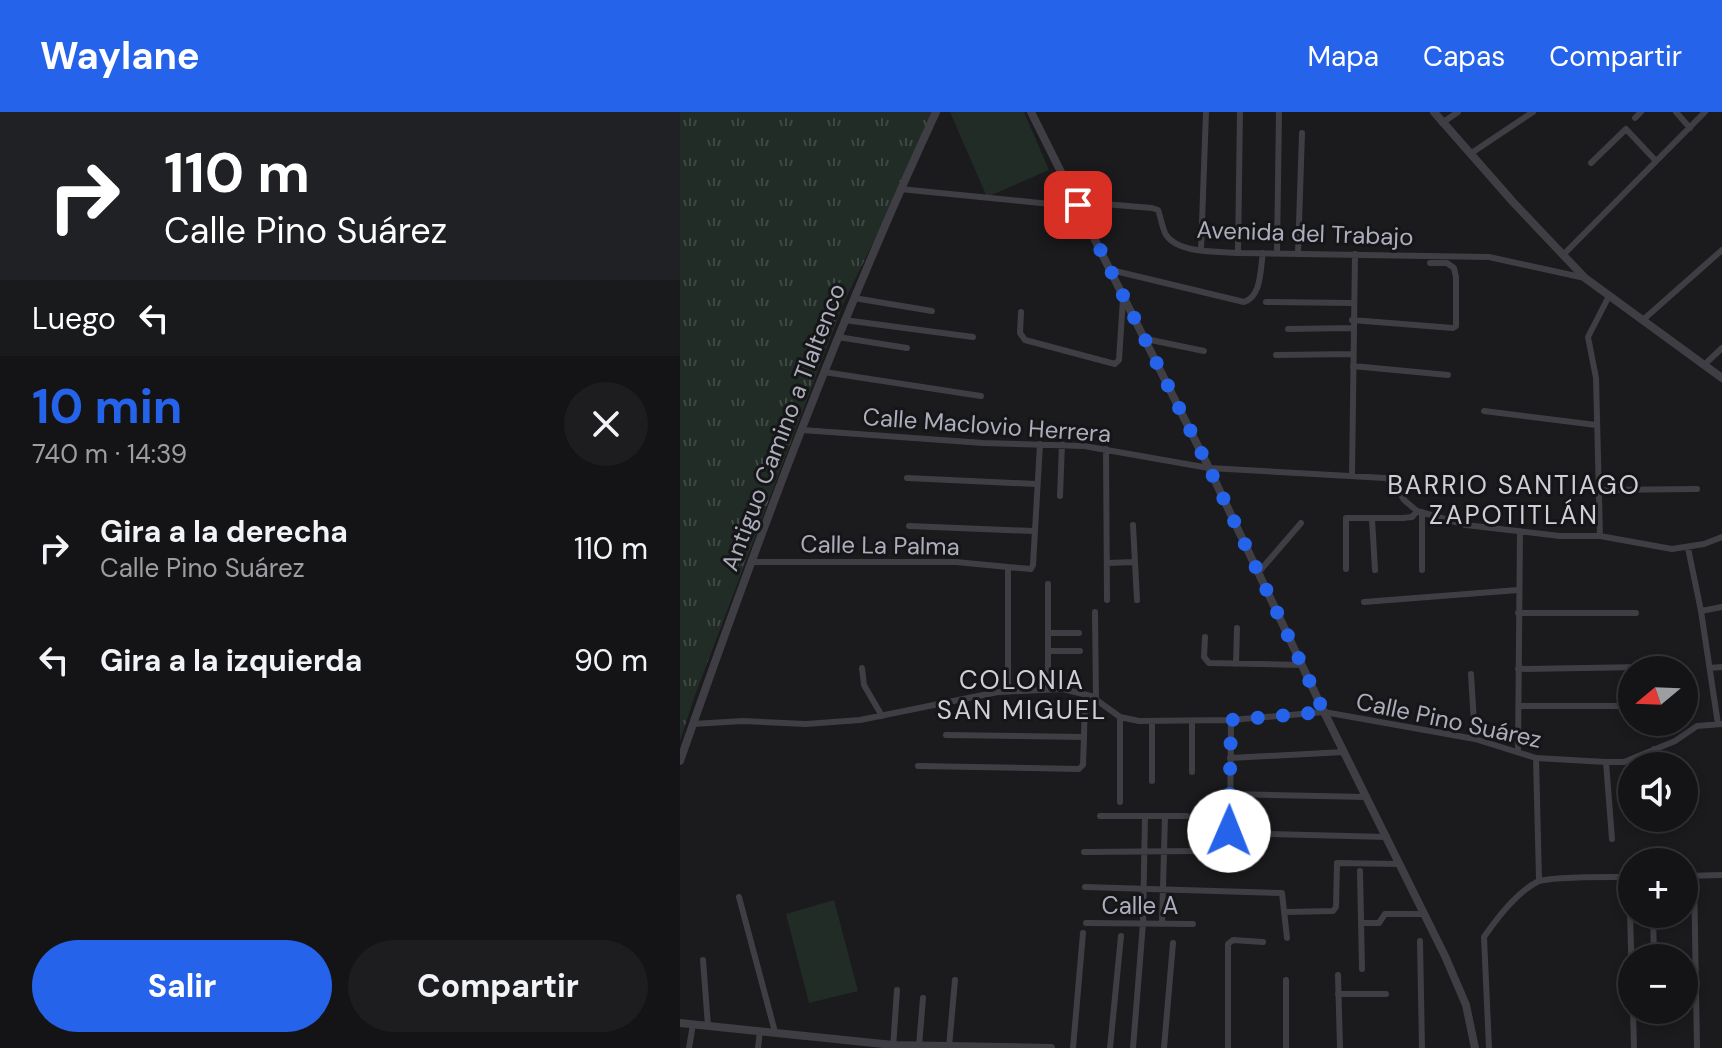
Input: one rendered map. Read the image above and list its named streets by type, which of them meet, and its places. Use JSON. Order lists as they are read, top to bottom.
{
  "streets": {
    "street": [
      "Avenida del Trabajo",
      "Calle Maclovio Herrera",
      "Antiguo Camino a Tlaltenco",
      "Calle La Palma",
      "Calle Pino Suárez",
      "Calle A"
    ]
  },
  "crossings": [
    ["Avenida del Trabajo", "Antiguo Camino a Tlaltenco"],
    ["Calle Maclovio Herrera", "Antiguo Camino a Tlaltenco"],
    ["Antiguo Camino a Tlaltenco", "Calle La Palma"],
    ["Antiguo Camino a Tlaltenco", "Calle Pino Suárez"]
  ],
  "districts": ["BARRIO SANTIAGO ZAPOTITLÁN", "COLONIA SAN MIGUEL"],
  "north": "left",
  "page": {
    "header": "Waylane",
    "nav": ["Mapa", "Capas", "Compartir"],
    "turn": ["110 m", "Calle Pino Suárez"],
    "then": "Luego",
    "heading": ["10 min", "740 m · 14:39"],
    "list": [
      {
        "name": "Gira a la derecha",
        "note": "Calle Pino Suárez",
        "value": "110 m"
      },
      {
        "name": "Gira a la izquierda",
        "value": "90 m"
      }
    ],
    "map_buttons": ["+", "−"],
    "buttons": ["Salir", "Compartir"]
  }
}
